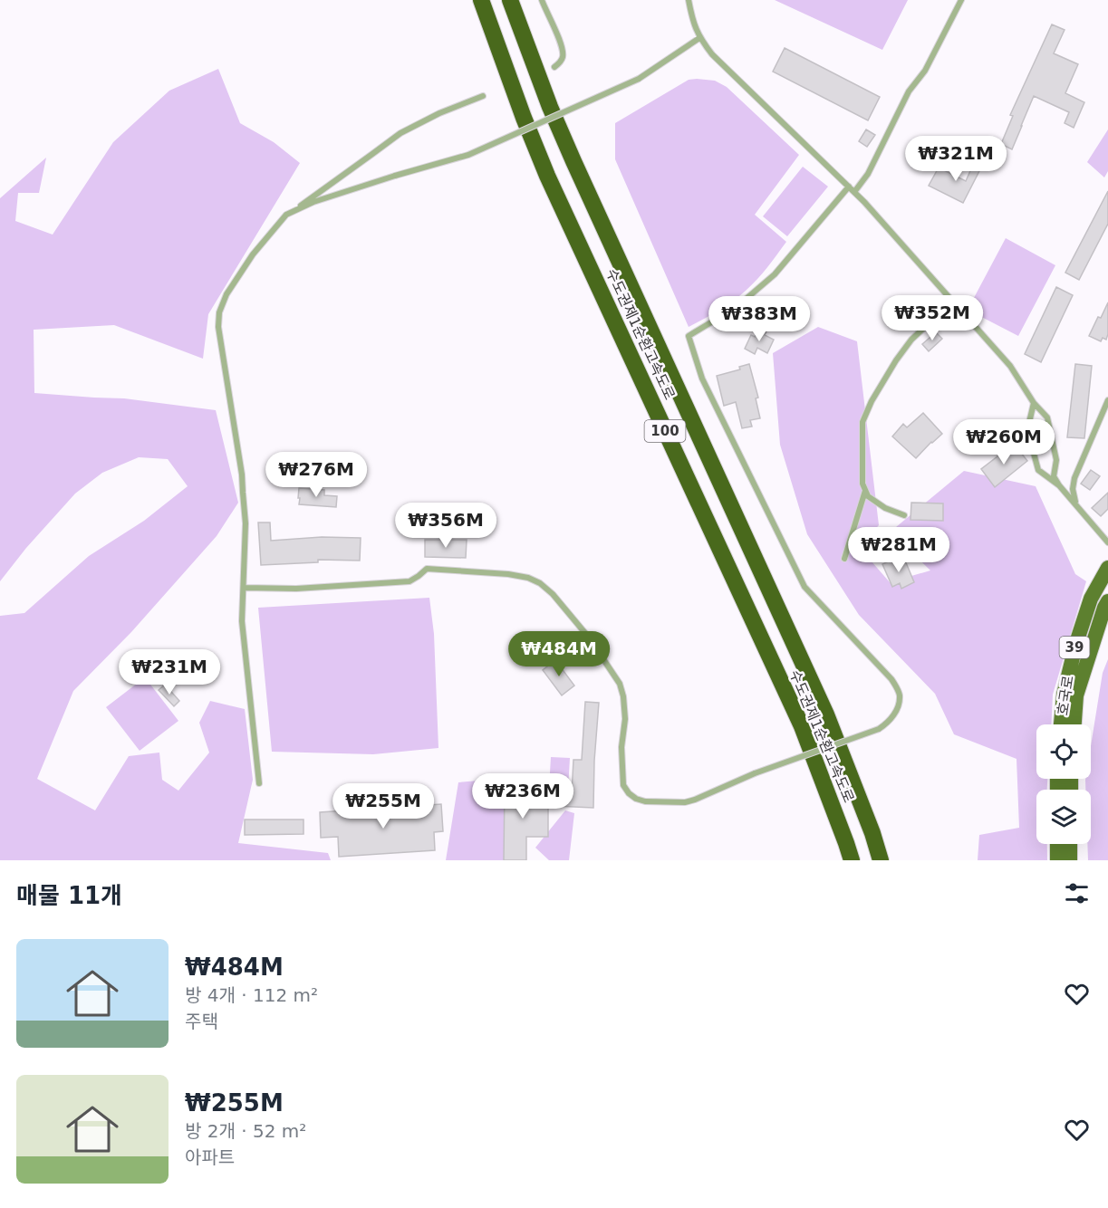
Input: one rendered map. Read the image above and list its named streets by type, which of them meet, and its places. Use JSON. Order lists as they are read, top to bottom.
{
  "streets": {
    "highway": ["수도권제1순환고속도로", "100"],
    "main road": ["39", "호국로"]
  },
  "page": {
    "price": [
      "₩321M",
      "₩352M",
      "₩383M",
      "₩260M",
      "₩276M",
      "₩356M",
      "₩281M",
      "₩484M",
      "₩231M",
      "₩236M",
      "₩255M"
    ],
    "heading": "매물 11개",
    "list": [
      {
        "name": "₩484M",
        "note": "방 4개 · 112 m² · 주택"
      },
      {
        "name": "₩255M",
        "note": "방 2개 · 52 m² · 아파트"
      }
    ]
  }
}
